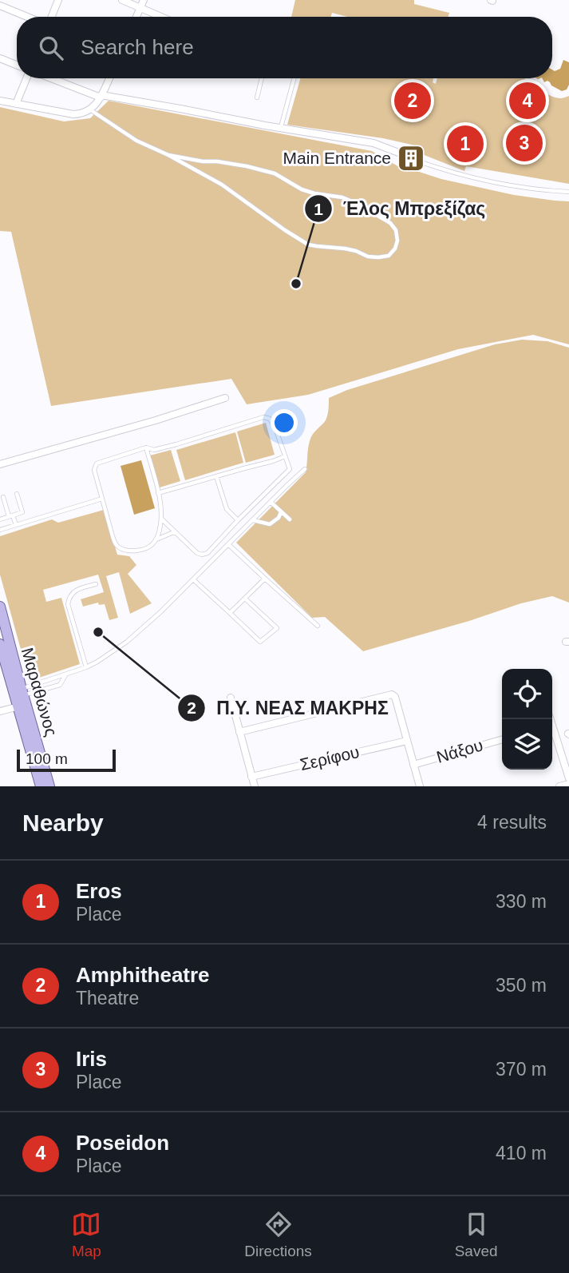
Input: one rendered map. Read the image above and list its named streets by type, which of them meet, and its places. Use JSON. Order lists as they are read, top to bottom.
{
  "streets": {
    "main road": ["Μαραθώνος"],
    "street": ["Νάξου", "Σερίφου"]
  },
  "places": {
    "building": ["Main Entrance"],
    "other": ["Έλος Μπρεξίζας", "Π.Υ. ΝΕΑΣ ΜΑΚΡΗΣ"]
  },
  "scale_bar": "100 m",
  "page": {
    "search": "Search here",
    "pins": [
      "2",
      "4",
      "3",
      "1"
    ],
    "scale": "100 m",
    "heading": ["Nearby", "4 results"],
    "list": [
      {
        "mark": "1",
        "name": "Eros",
        "note": "Place",
        "value": "330 m"
      },
      {
        "mark": "2",
        "name": "Amphitheatre",
        "note": "Theatre",
        "value": "350 m"
      },
      {
        "mark": "3",
        "name": "Iris",
        "note": "Place",
        "value": "370 m"
      },
      {
        "mark": "4",
        "name": "Poseidon",
        "note": "Place",
        "value": "410 m"
      }
    ],
    "nav": ["Map", "Directions", "Saved"]
  }
}
